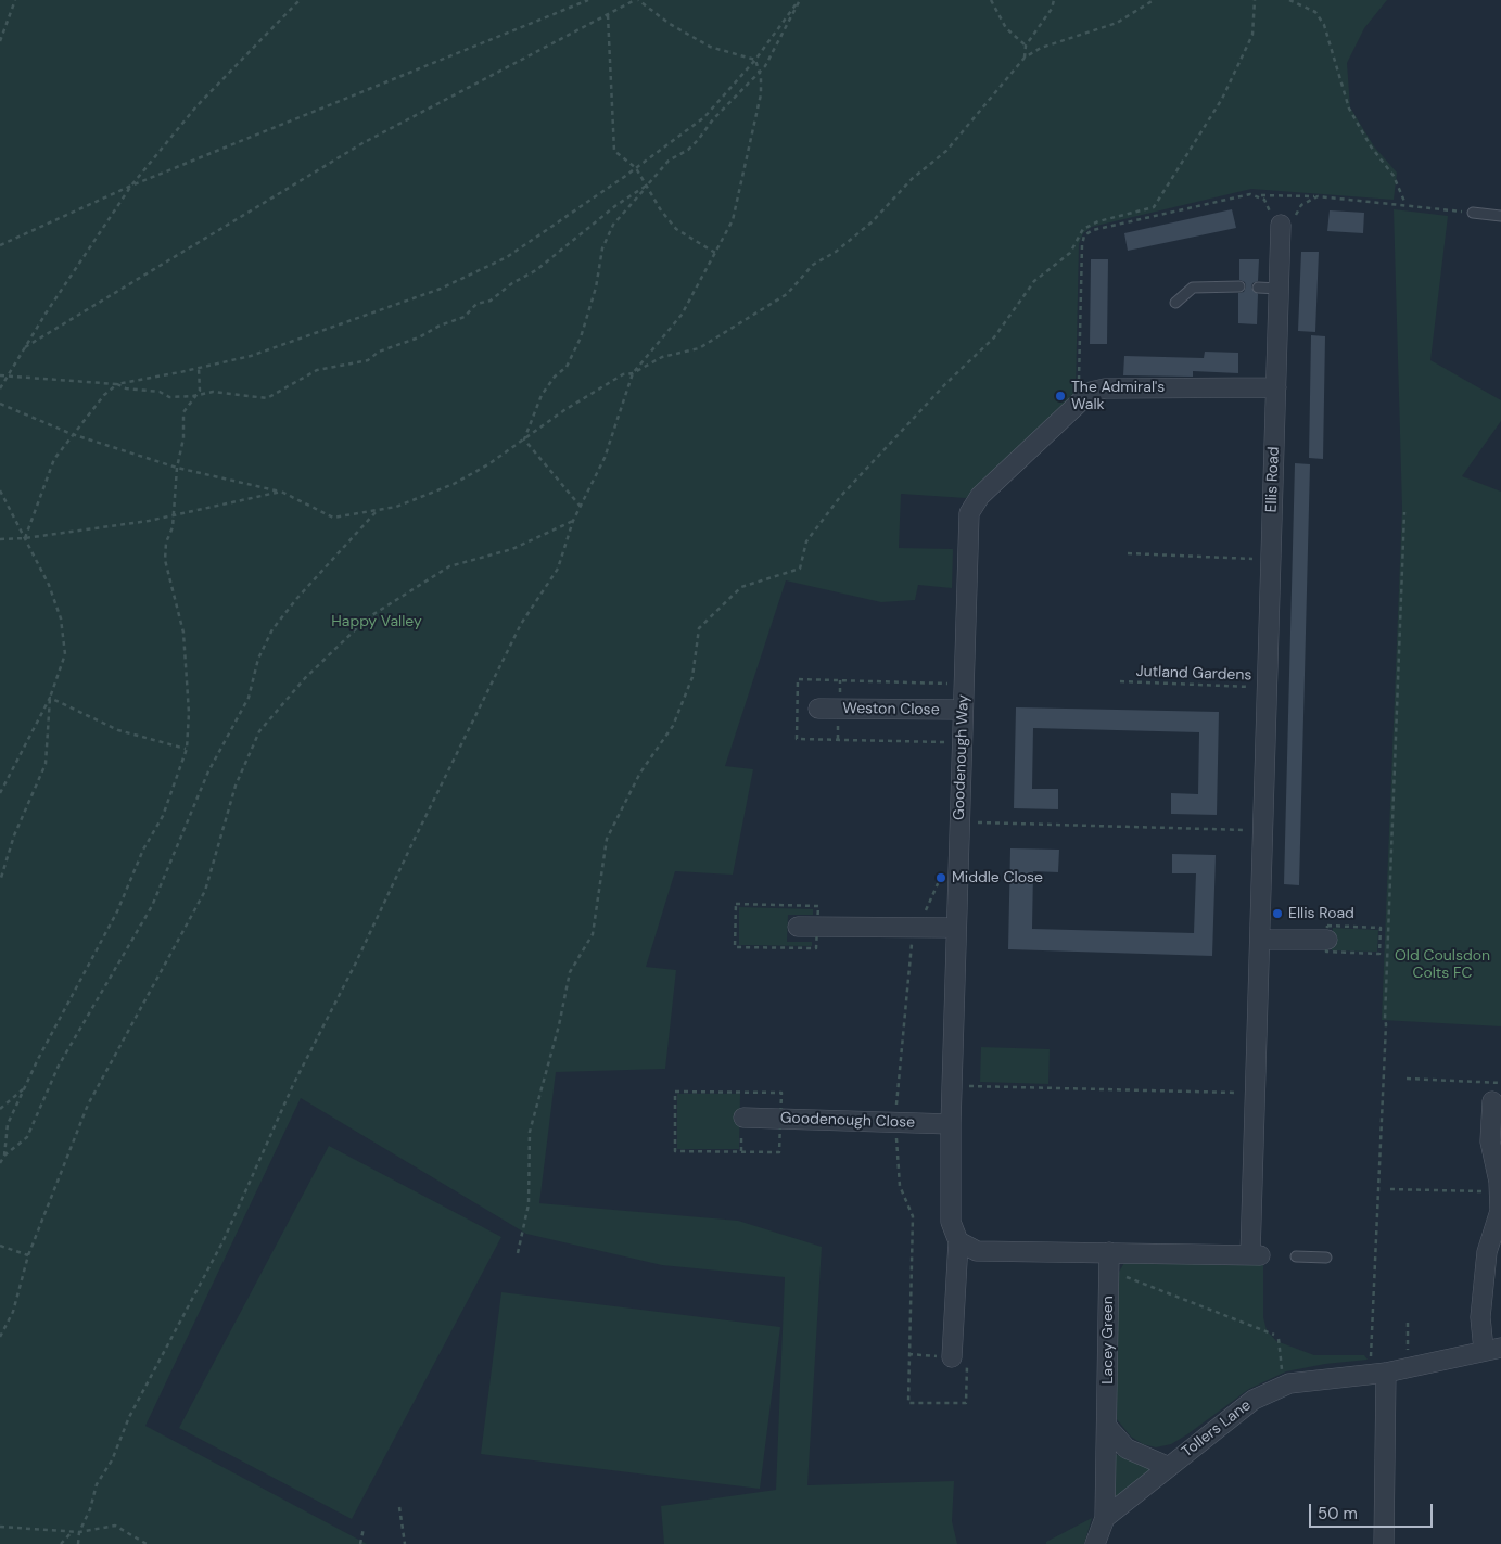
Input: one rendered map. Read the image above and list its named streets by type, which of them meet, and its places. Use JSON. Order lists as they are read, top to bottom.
{
  "streets": {
    "street": [
      "Ellis Road",
      "Weston Close",
      "Goodenough Way",
      "Goodenough Close",
      "Lacey Green",
      "Tollers Lane"
    ],
    "path": ["Jutland Gardens"]
  },
  "crossings": [
    ["Ellis Road", "Jutland Gardens"],
    ["Ellis Road", "Goodenough Way"],
    ["Ellis Road", "Lacey Green"],
    ["Weston Close", "Goodenough Way"],
    ["Goodenough Way", "Goodenough Close"],
    ["Lacey Green", "Tollers Lane"]
  ],
  "parks": ["Happy Valley", "Old Coulsdon Colts FC"],
  "places": ["The Admiral's Walk", "Middle Close", "Ellis Road"],
  "scale_bar": "50 m"
}
